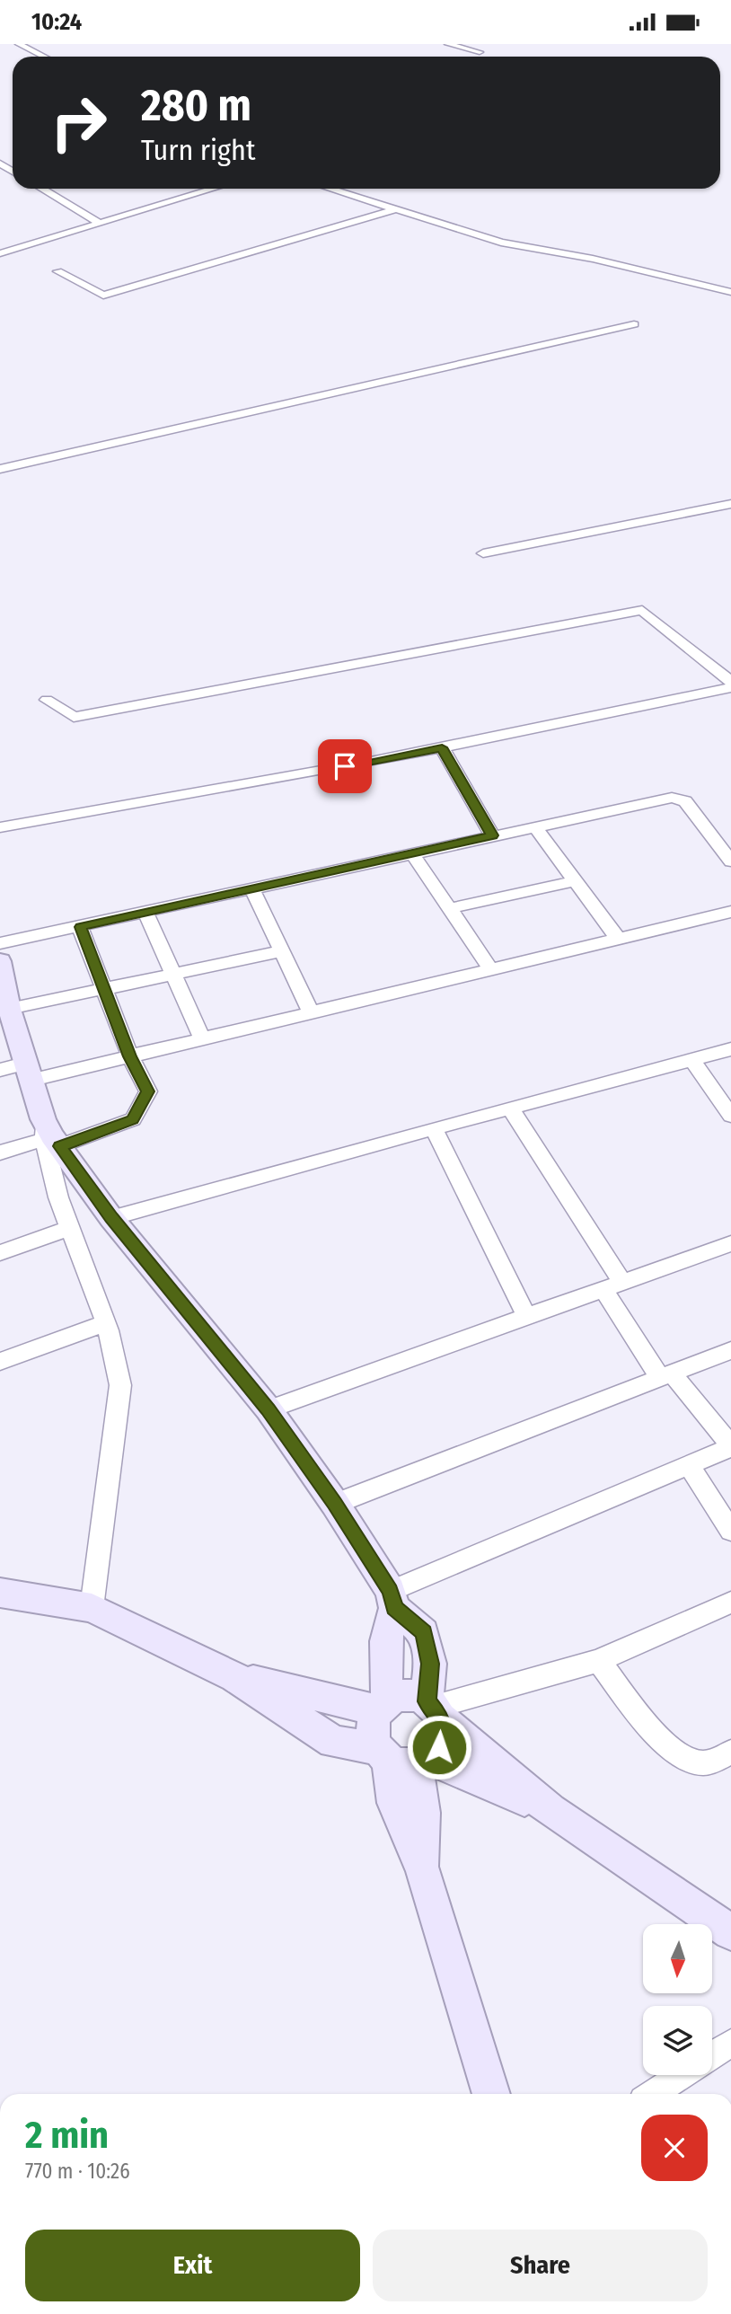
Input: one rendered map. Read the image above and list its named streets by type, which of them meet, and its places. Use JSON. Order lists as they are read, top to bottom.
{
  "north": "bottom",
  "page": {
    "status": "10:24",
    "turn": ["280 m", "Turn right"],
    "heading": ["2 min", "770 m · 10:26"],
    "buttons": ["Exit", "Share"]
  }
}
